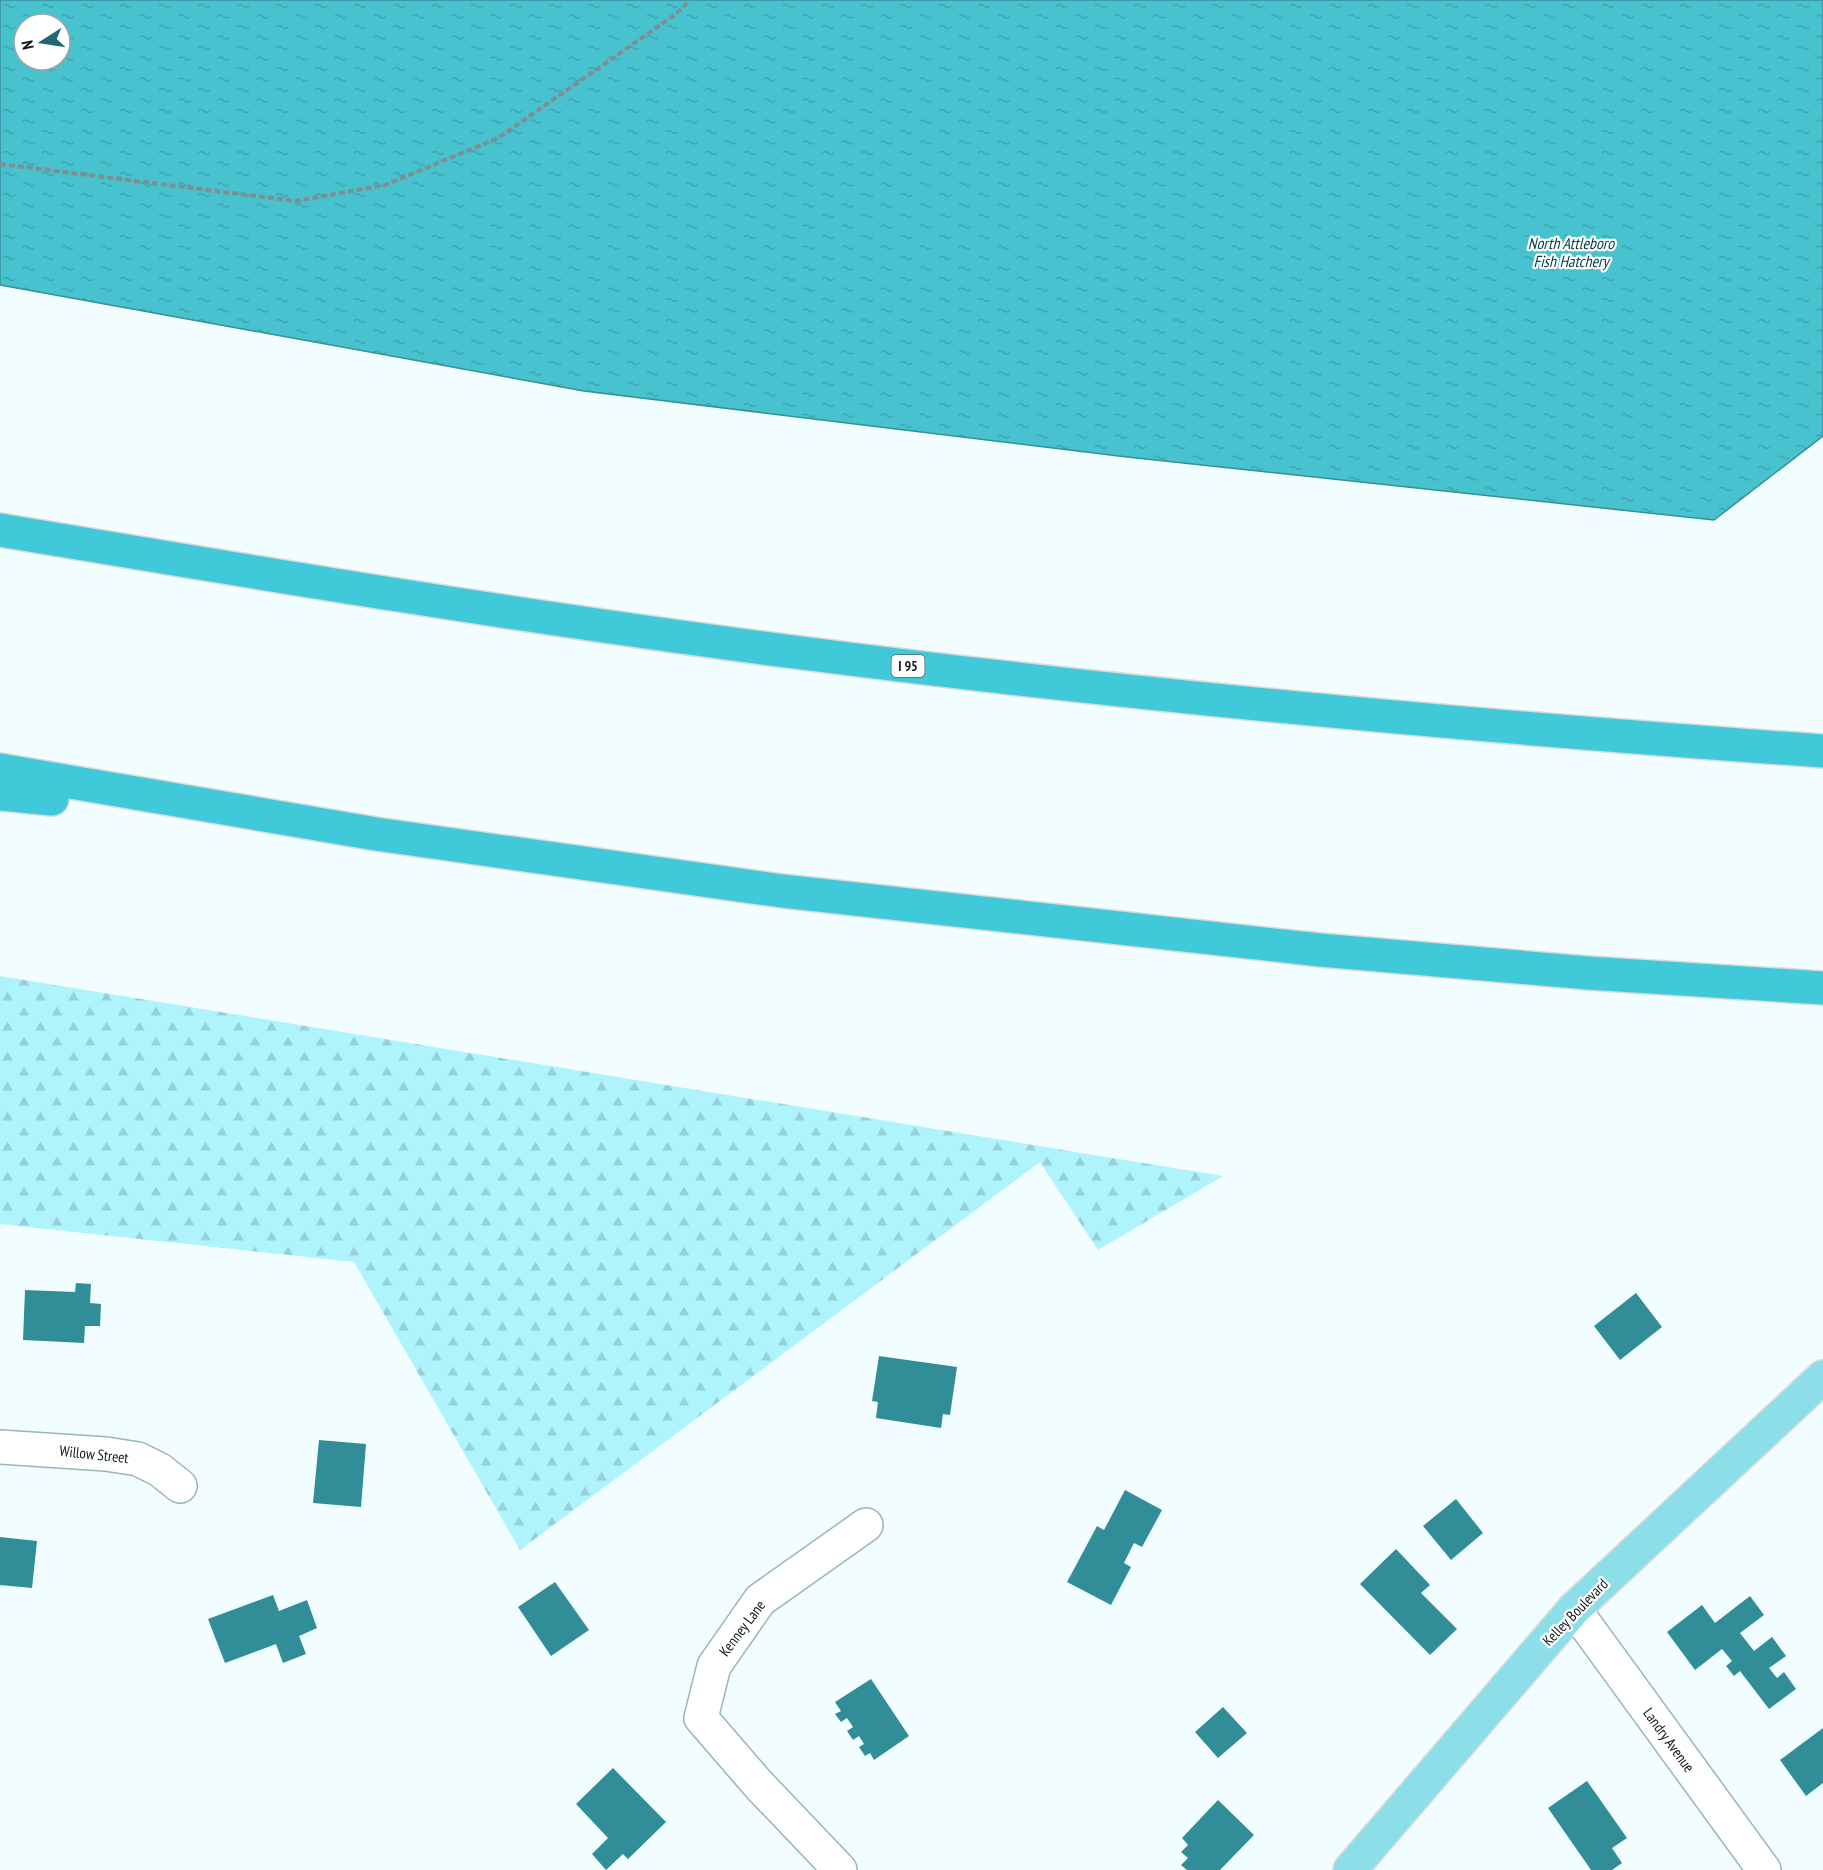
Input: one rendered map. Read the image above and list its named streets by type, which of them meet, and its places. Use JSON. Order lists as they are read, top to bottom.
{
  "streets": {
    "highway": ["I 95"],
    "main road": ["Kelley Boulevard"],
    "street": ["Willow Street", "Kenney Lane", "Landry Avenue"]
  },
  "crossings": [
    ["Kelley Boulevard", "Landry Avenue"]
  ],
  "water": ["North Attleboro Fish Hatchery"],
  "north": "left"
}
